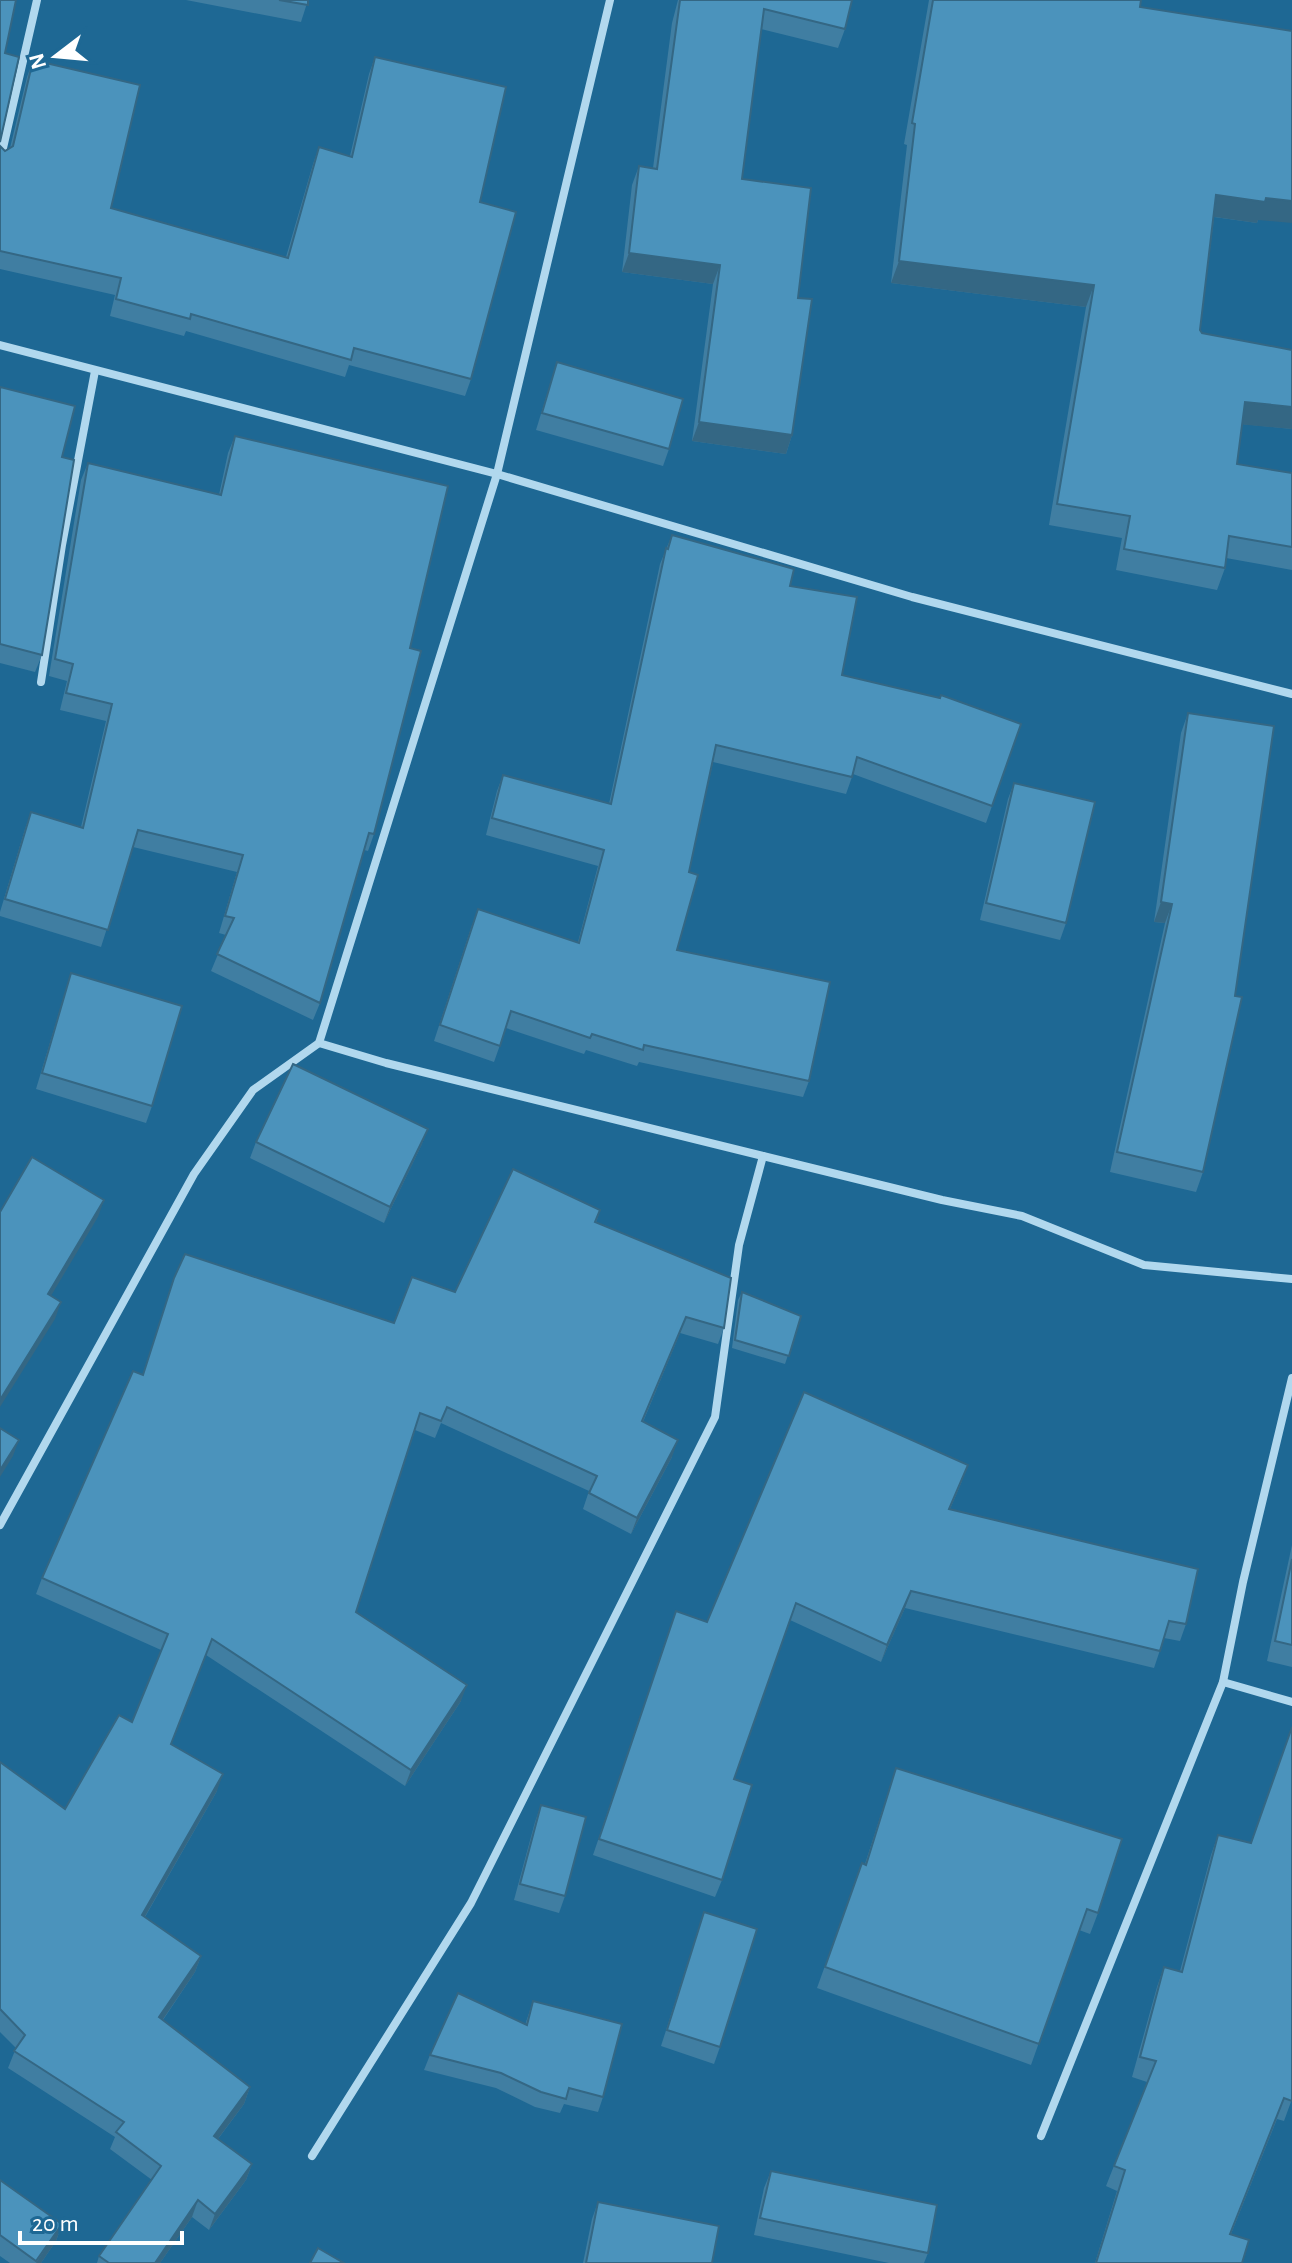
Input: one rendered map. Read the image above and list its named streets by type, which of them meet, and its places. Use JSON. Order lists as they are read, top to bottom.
{
  "scale_bar": "20 m",
  "north": "left"
}
